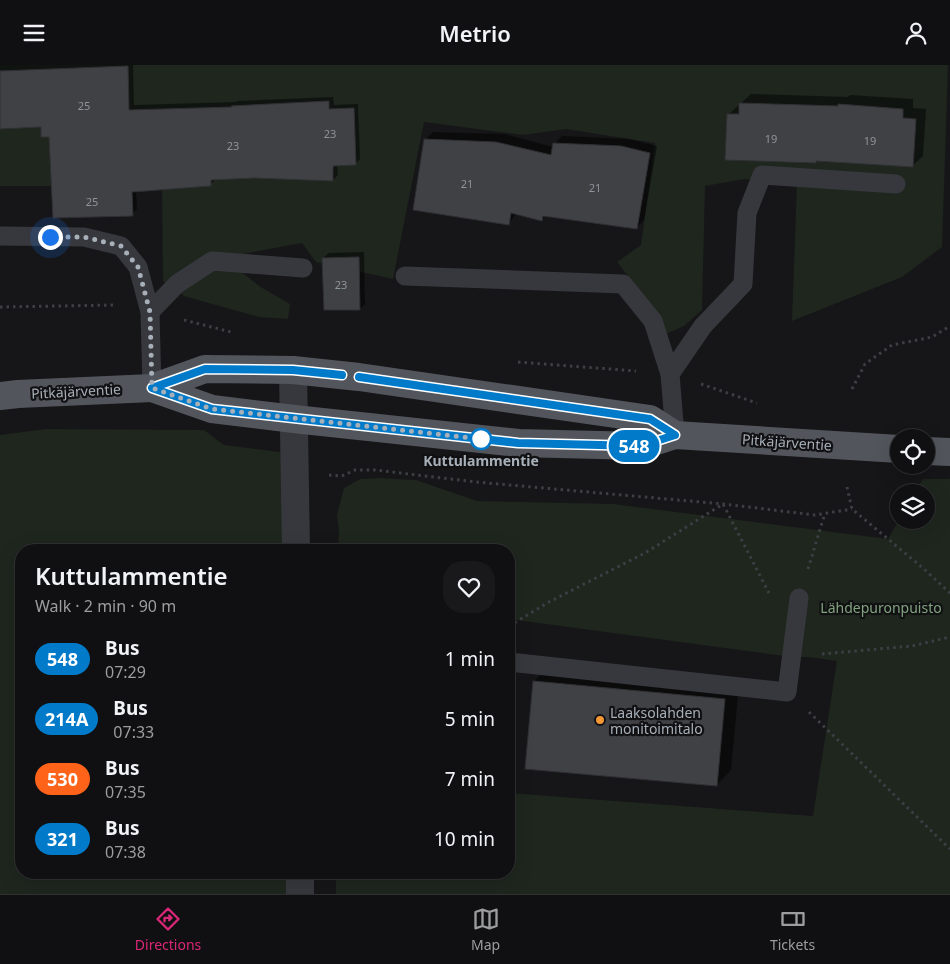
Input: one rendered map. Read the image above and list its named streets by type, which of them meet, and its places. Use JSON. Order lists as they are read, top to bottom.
{
  "streets": {
    "main road": ["Pitkäjärventie"]
  },
  "parks": ["Lähdepuronpuisto"],
  "places": ["Kuttulammentie", "Laaksolahden monitoimitalo"],
  "lines": ["bus line 548"],
  "house_numbers": [
    "25",
    "23",
    "19",
    "19",
    "23",
    "21",
    "21",
    "25",
    "23"
  ],
  "page": {
    "header": "Metrio",
    "on_map": "548",
    "heading": ["Kuttulammentie", "Walk · 2 min · 90 m"],
    "list": [
      {
        "mark": "548",
        "name": "Bus",
        "note": "07:29",
        "value": "1 min"
      },
      {
        "mark": "214A",
        "name": "Bus",
        "note": "07:33",
        "value": "5 min"
      },
      {
        "mark": "530",
        "name": "Bus",
        "note": "07:35",
        "value": "7 min"
      },
      {
        "mark": "321",
        "name": "Bus",
        "note": "07:38",
        "value": "10 min"
      }
    ],
    "tabs": ["Directions", "Map", "Tickets"]
  }
}
